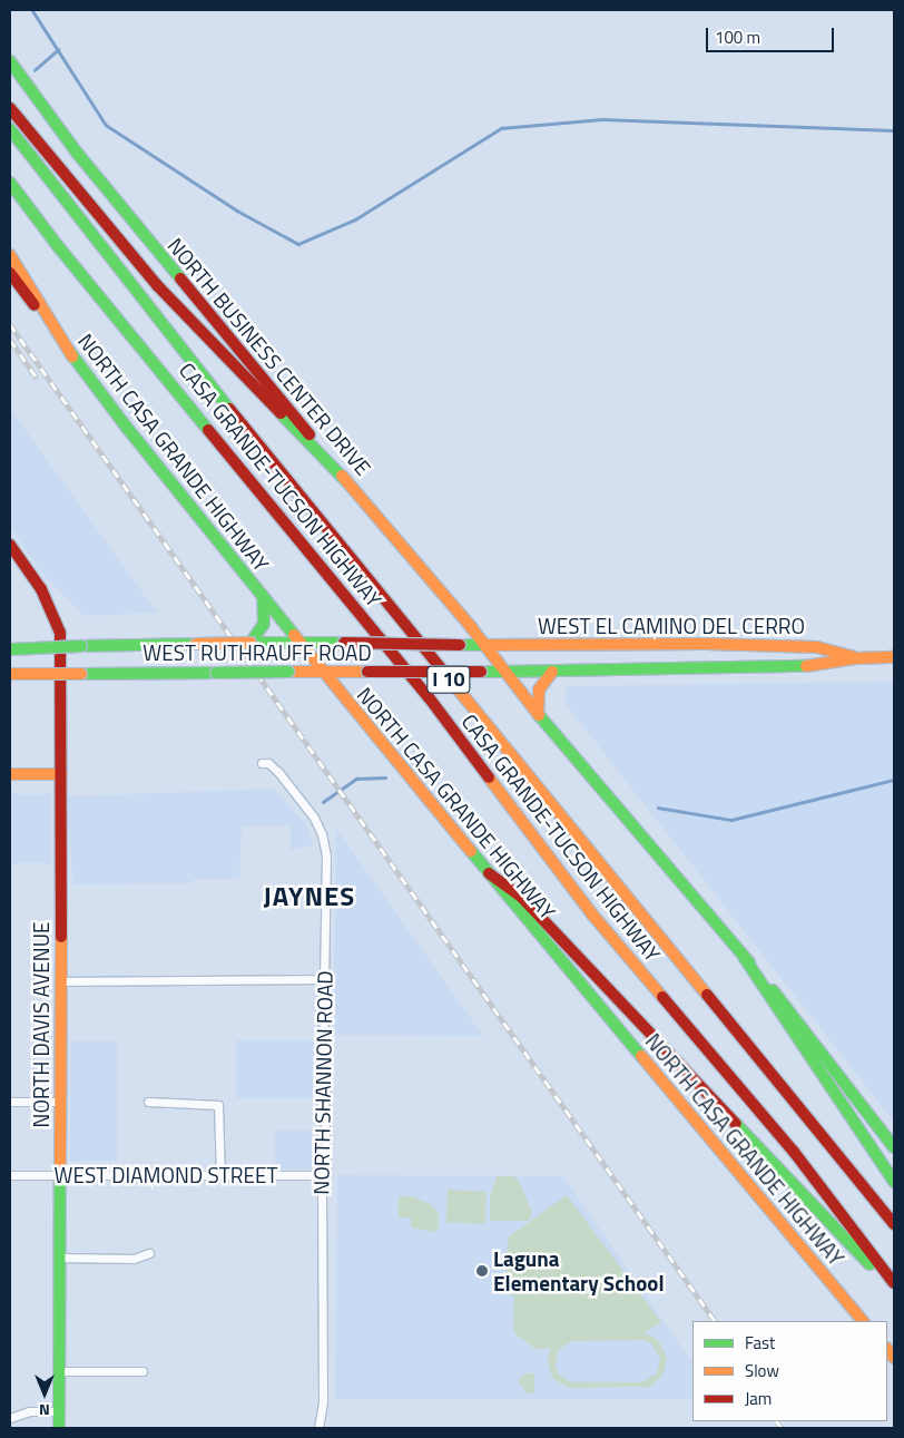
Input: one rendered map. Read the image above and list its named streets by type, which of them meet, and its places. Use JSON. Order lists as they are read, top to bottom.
{
  "streets": {
    "main road": [
      "NORTH BUSINESS CENTER DRIVE",
      "NORTH CASA GRANDE HIGHWAY",
      "CASA GRANDE-TUCSON HIGHWAY",
      "WEST EL CAMINO DEL CERRO",
      "WEST RUTHRAUFF ROAD",
      "I 10",
      "NORTH DAVIS AVENUE"
    ],
    "street": ["NORTH SHANNON ROAD", "WEST DIAMOND STREET"]
  },
  "crossings": [
    ["NORTH BUSINESS CENTER DRIVE", "WEST EL CAMINO DEL CERRO"],
    ["NORTH BUSINESS CENTER DRIVE", "WEST RUTHRAUFF ROAD"],
    ["NORTH CASA GRANDE HIGHWAY", "WEST RUTHRAUFF ROAD"],
    ["WEST EL CAMINO DEL CERRO", "WEST RUTHRAUFF ROAD"],
    ["NORTH DAVIS AVENUE", "WEST DIAMOND STREET"],
    ["NORTH SHANNON ROAD", "WEST DIAMOND STREET"]
  ],
  "districts": ["JAYNES"],
  "places": ["Laguna Elementary School"],
  "legend": ["Fast", "Slow", "Jam"],
  "scale_bar": "100 m",
  "north": "bottom"
}
